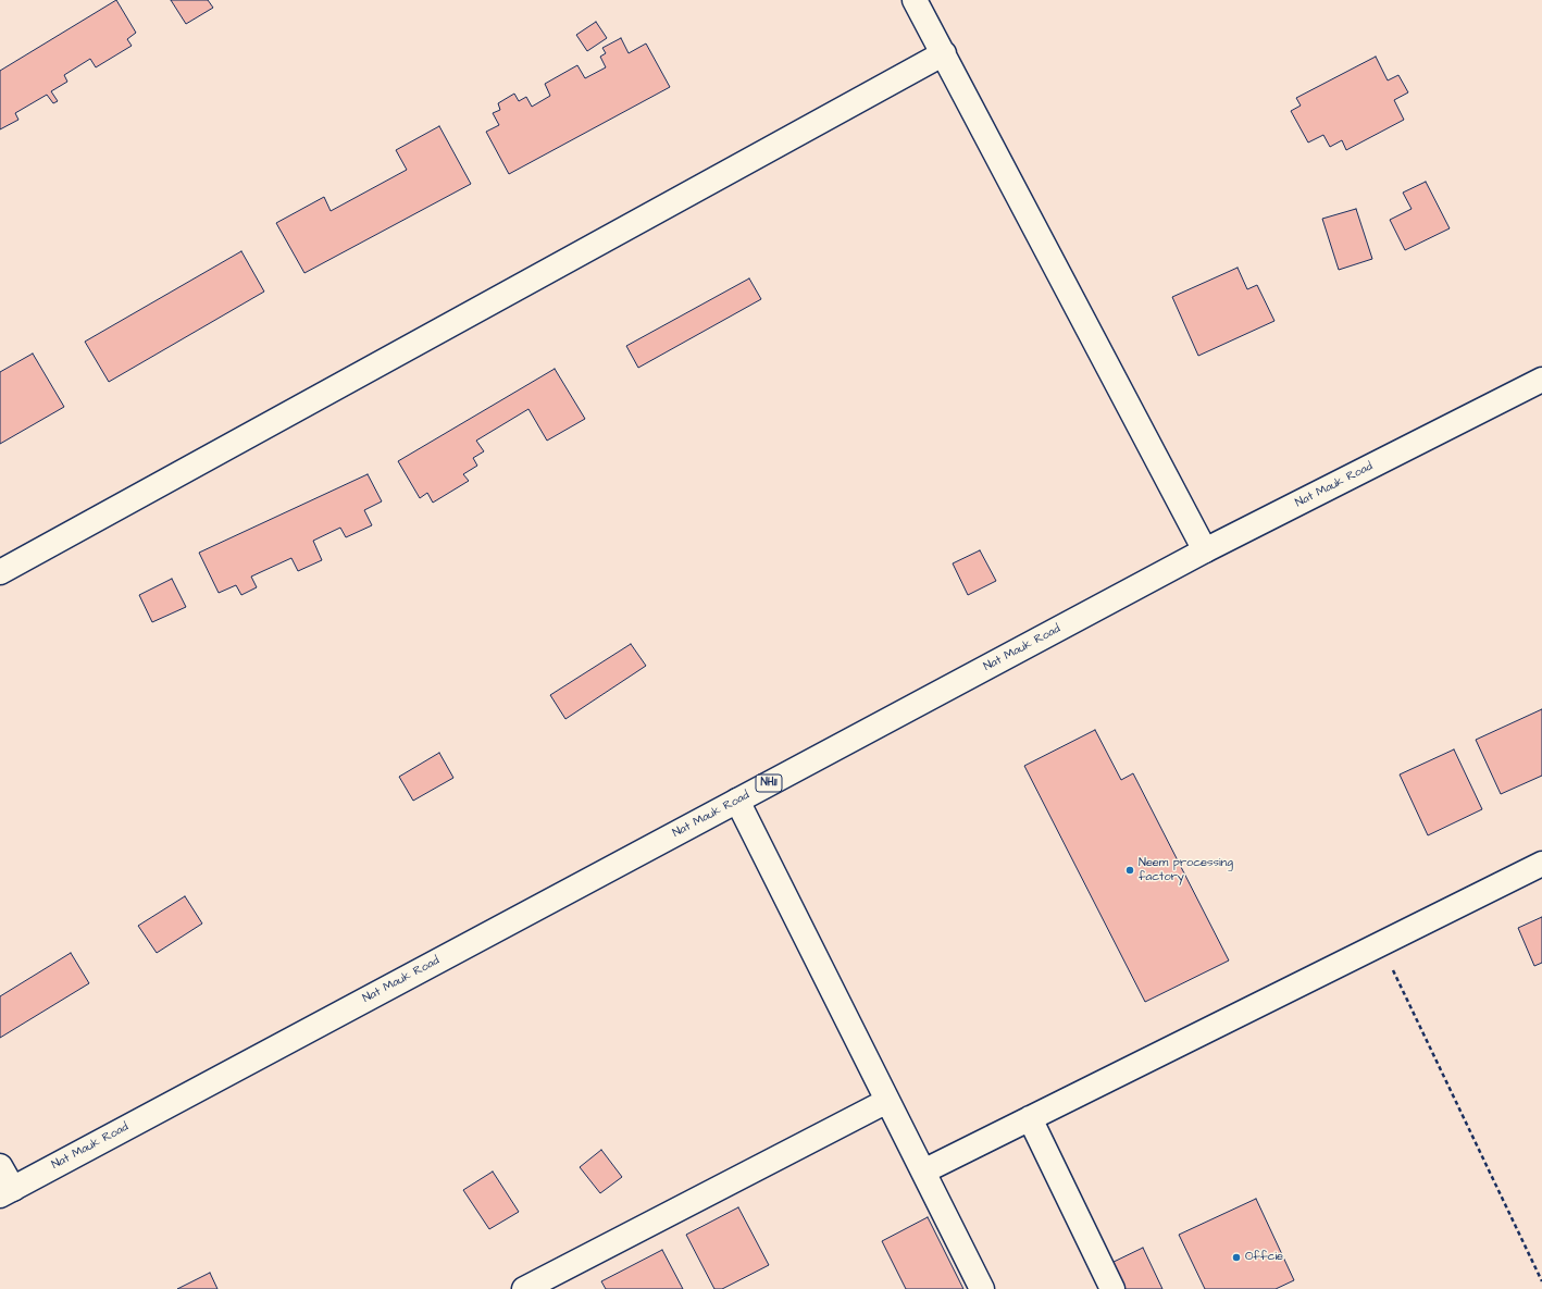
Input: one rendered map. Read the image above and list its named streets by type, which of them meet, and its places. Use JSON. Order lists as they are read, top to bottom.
{
  "streets": {
    "main road": ["Nat Mauk Road", "NH11"]
  },
  "places": ["Neem processing factory", "Offcie"]
}
